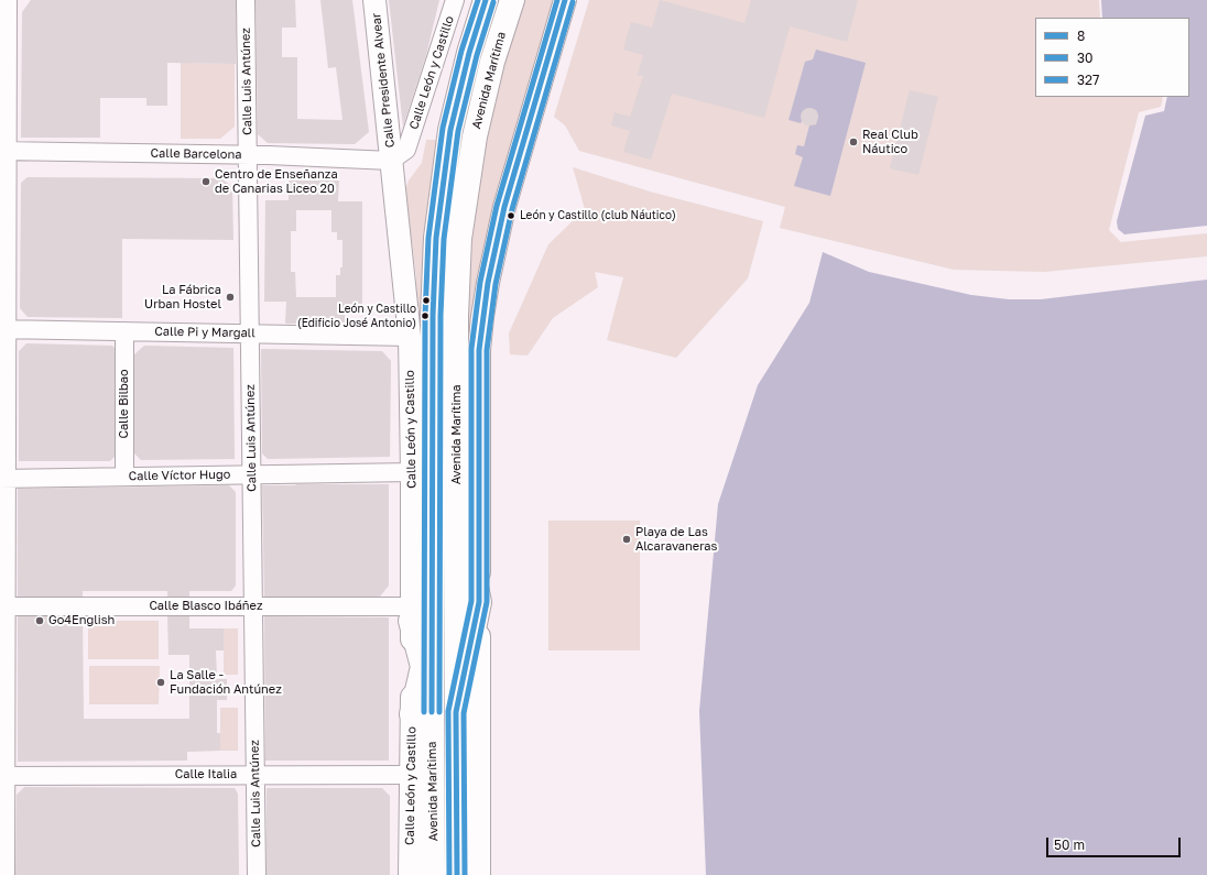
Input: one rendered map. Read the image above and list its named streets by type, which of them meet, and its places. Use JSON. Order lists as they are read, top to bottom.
{
  "streets": {
    "highway": ["Avenida Marítima"],
    "street": [
      "Calle León y Castillo",
      "Calle Presidente Alvear",
      "Calle Luis Antúnez",
      "Calle Barcelona",
      "Calle Pi y Margall",
      "Calle Bilbao",
      "Calle Víctor Hugo",
      "Calle Blasco Ibáñez",
      "Calle Italia"
    ]
  },
  "crossings": [
    ["Calle León y Castillo", "Calle Presidente Alvear"],
    ["Calle León y Castillo", "Avenida Marítima"],
    ["Calle León y Castillo", "Calle Barcelona"],
    ["Calle León y Castillo", "Calle Pi y Margall"],
    ["Calle León y Castillo", "Calle Víctor Hugo"],
    ["Calle León y Castillo", "Calle Blasco Ibáñez"],
    ["Calle León y Castillo", "Calle Italia"],
    ["Calle Presidente Alvear", "Calle Barcelona"],
    ["Avenida Marítima", "Calle Blasco Ibáñez"],
    ["Calle Luis Antúnez", "Calle Barcelona"],
    ["Calle Luis Antúnez", "Calle Pi y Margall"],
    ["Calle Luis Antúnez", "Calle Víctor Hugo"],
    ["Calle Luis Antúnez", "Calle Blasco Ibáñez"],
    ["Calle Luis Antúnez", "Calle Italia"],
    ["Calle Pi y Margall", "Calle Bilbao"],
    ["Calle Bilbao", "Calle Víctor Hugo"]
  ],
  "places": [
    "Real Club Náutico",
    "Centro de Enseñanza de Canarias Liceo 20",
    "León y Castillo (club Náutico)",
    "La Fábrica Urban Hostel",
    "León y Castillo (Edificio José Antonio)",
    "Playa de Las Alcaravaneras",
    "Go4English",
    "La Salle - Fundación Antúnez"
  ],
  "lines": ["transit line 8", "transit line 327", "transit line 30"],
  "legend": ["8", "30", "327"],
  "scale_bar": "50 m"
}
